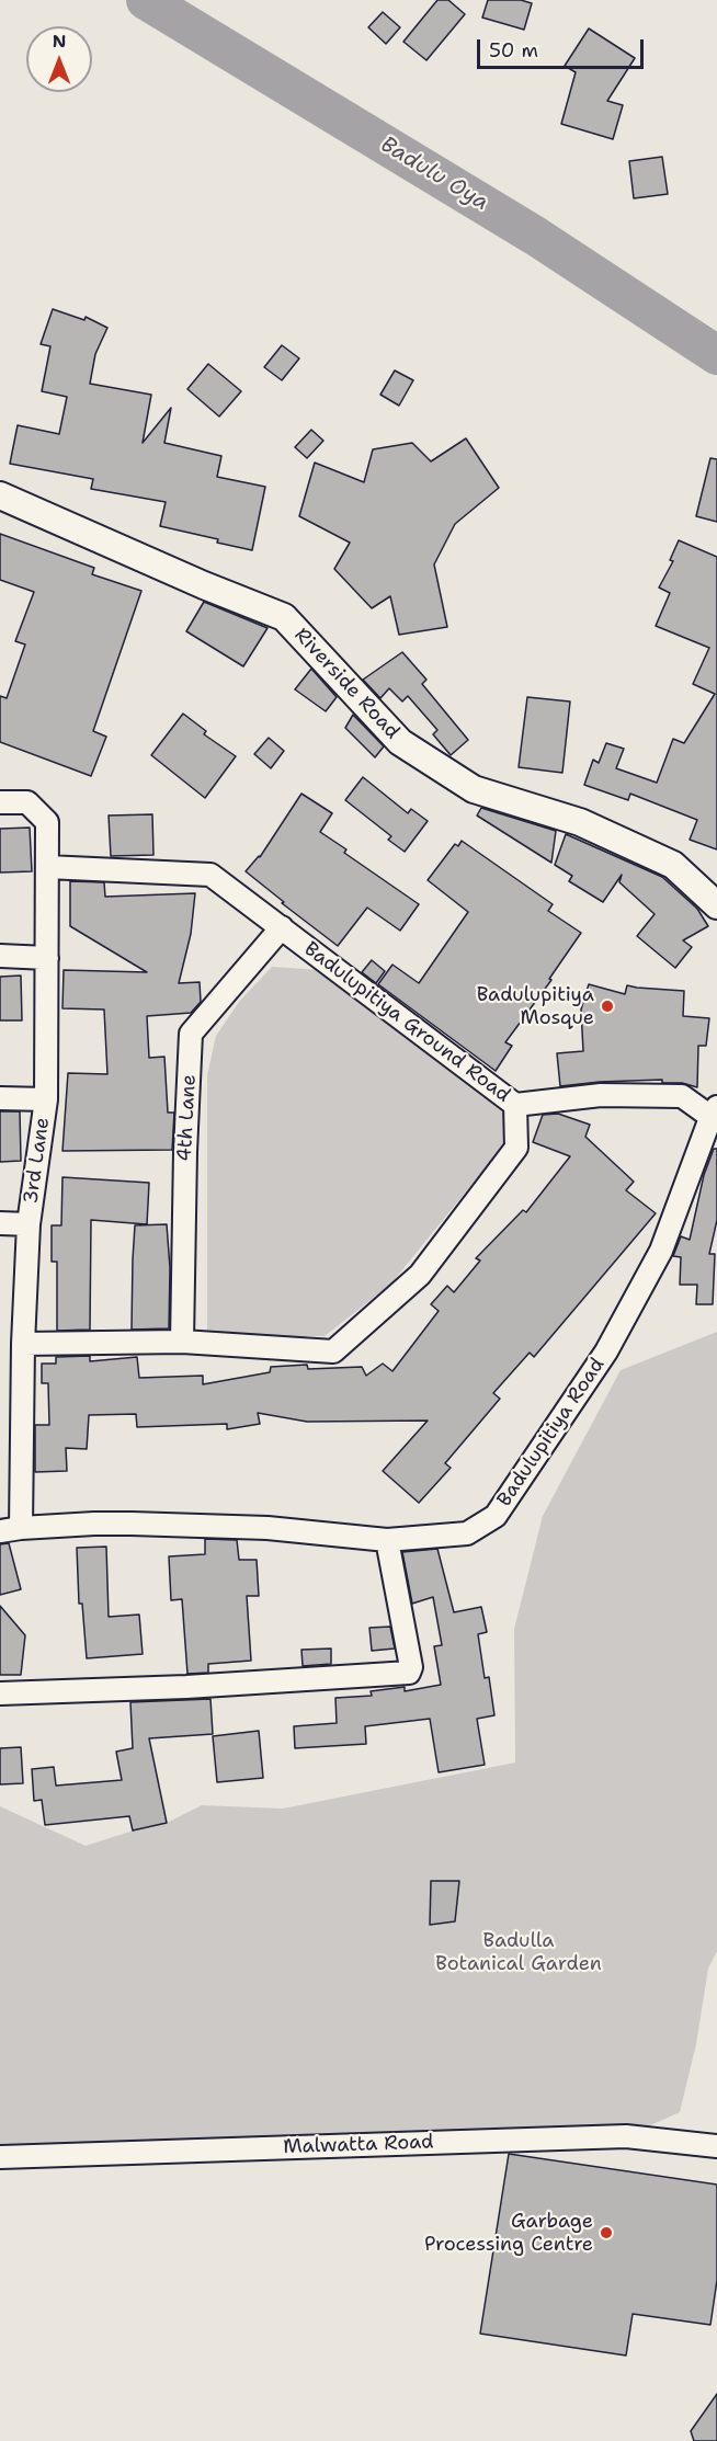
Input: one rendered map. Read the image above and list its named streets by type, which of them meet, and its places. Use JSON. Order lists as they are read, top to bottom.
{
  "streets": {
    "street": [
      "Riverside Road",
      "Badulupitiya Ground Road",
      "4th Lane",
      "3rd Lane",
      "Badulupitiya Road",
      "Malwatta Road"
    ]
  },
  "crossings": [
    ["Badulupitiya Ground Road", "4th Lane"],
    ["Badulupitiya Ground Road", "3rd Lane"],
    ["3rd Lane", "Badulupitiya Road"]
  ],
  "water": ["Badulu Oya"],
  "parks": ["Badulla Botanical Garden"],
  "places": ["Badulupitiya Mosque", "Garbage Processing Centre"],
  "scale_bar": "50 m",
  "north": "top"
}
